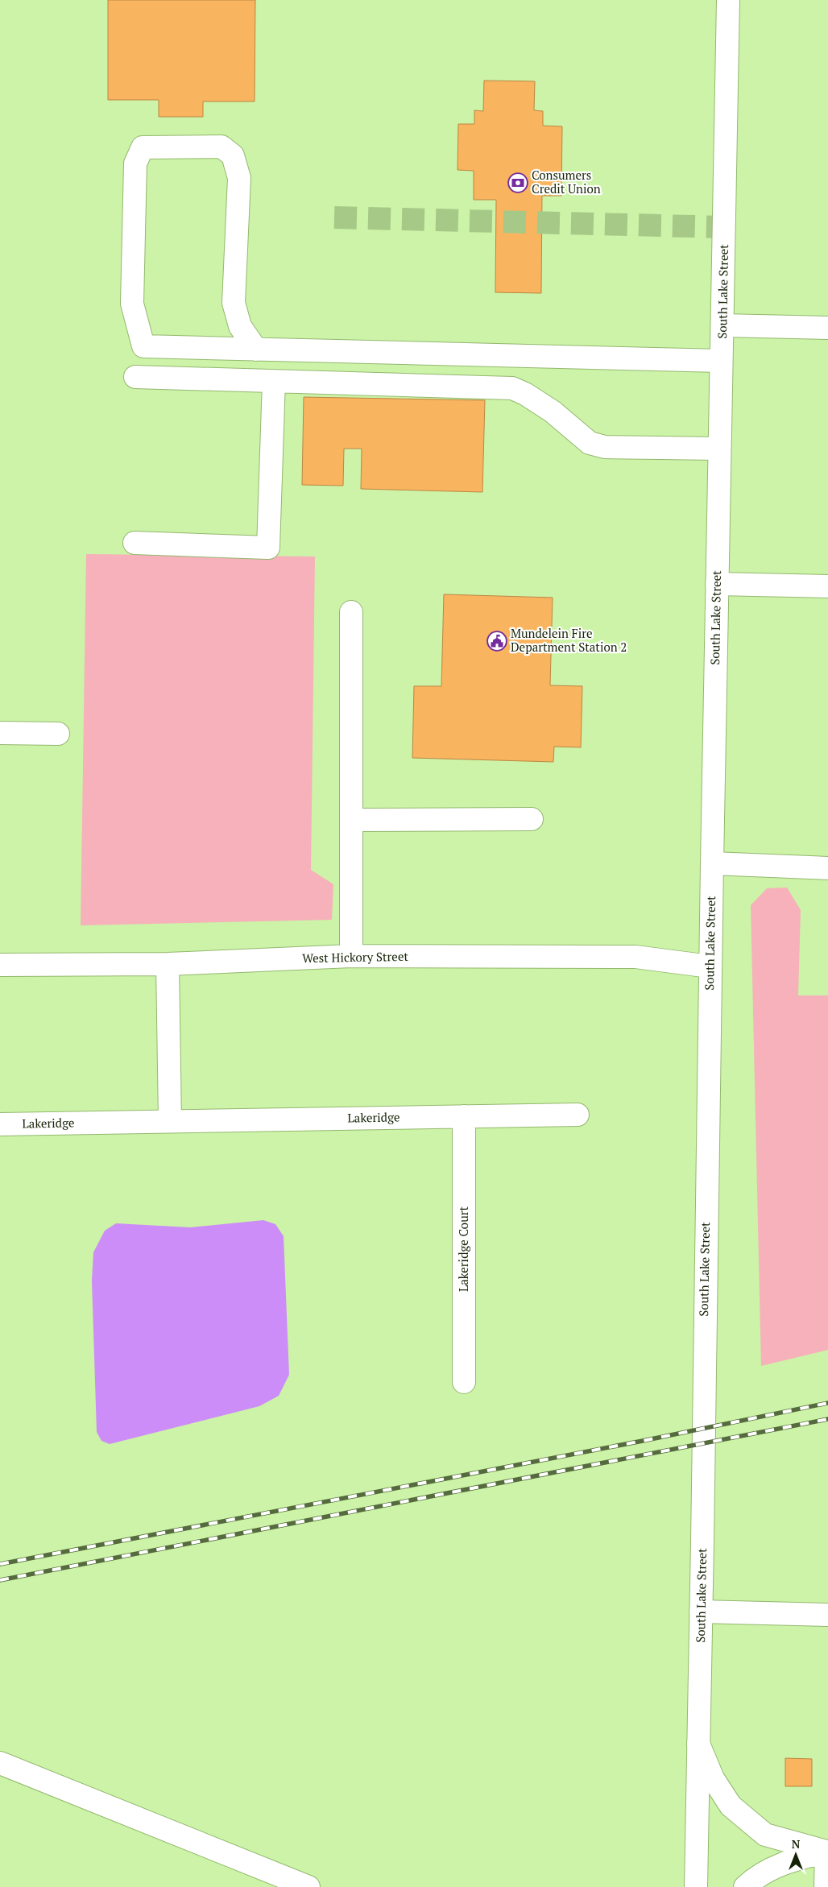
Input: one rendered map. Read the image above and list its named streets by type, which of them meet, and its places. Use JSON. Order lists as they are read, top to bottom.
{
  "streets": {
    "street": [
      "South Lake Street",
      "West Hickory Street",
      "Lakeridge",
      "Lakeridge Court"
    ]
  },
  "crossings": [
    ["South Lake Street", "West Hickory Street"],
    ["Lakeridge", "Lakeridge Court"]
  ],
  "places": {
    "bank": ["Consumers Credit Union"],
    "public building": ["Mundelein Fire Department Station 2"]
  },
  "north": "top"
}
